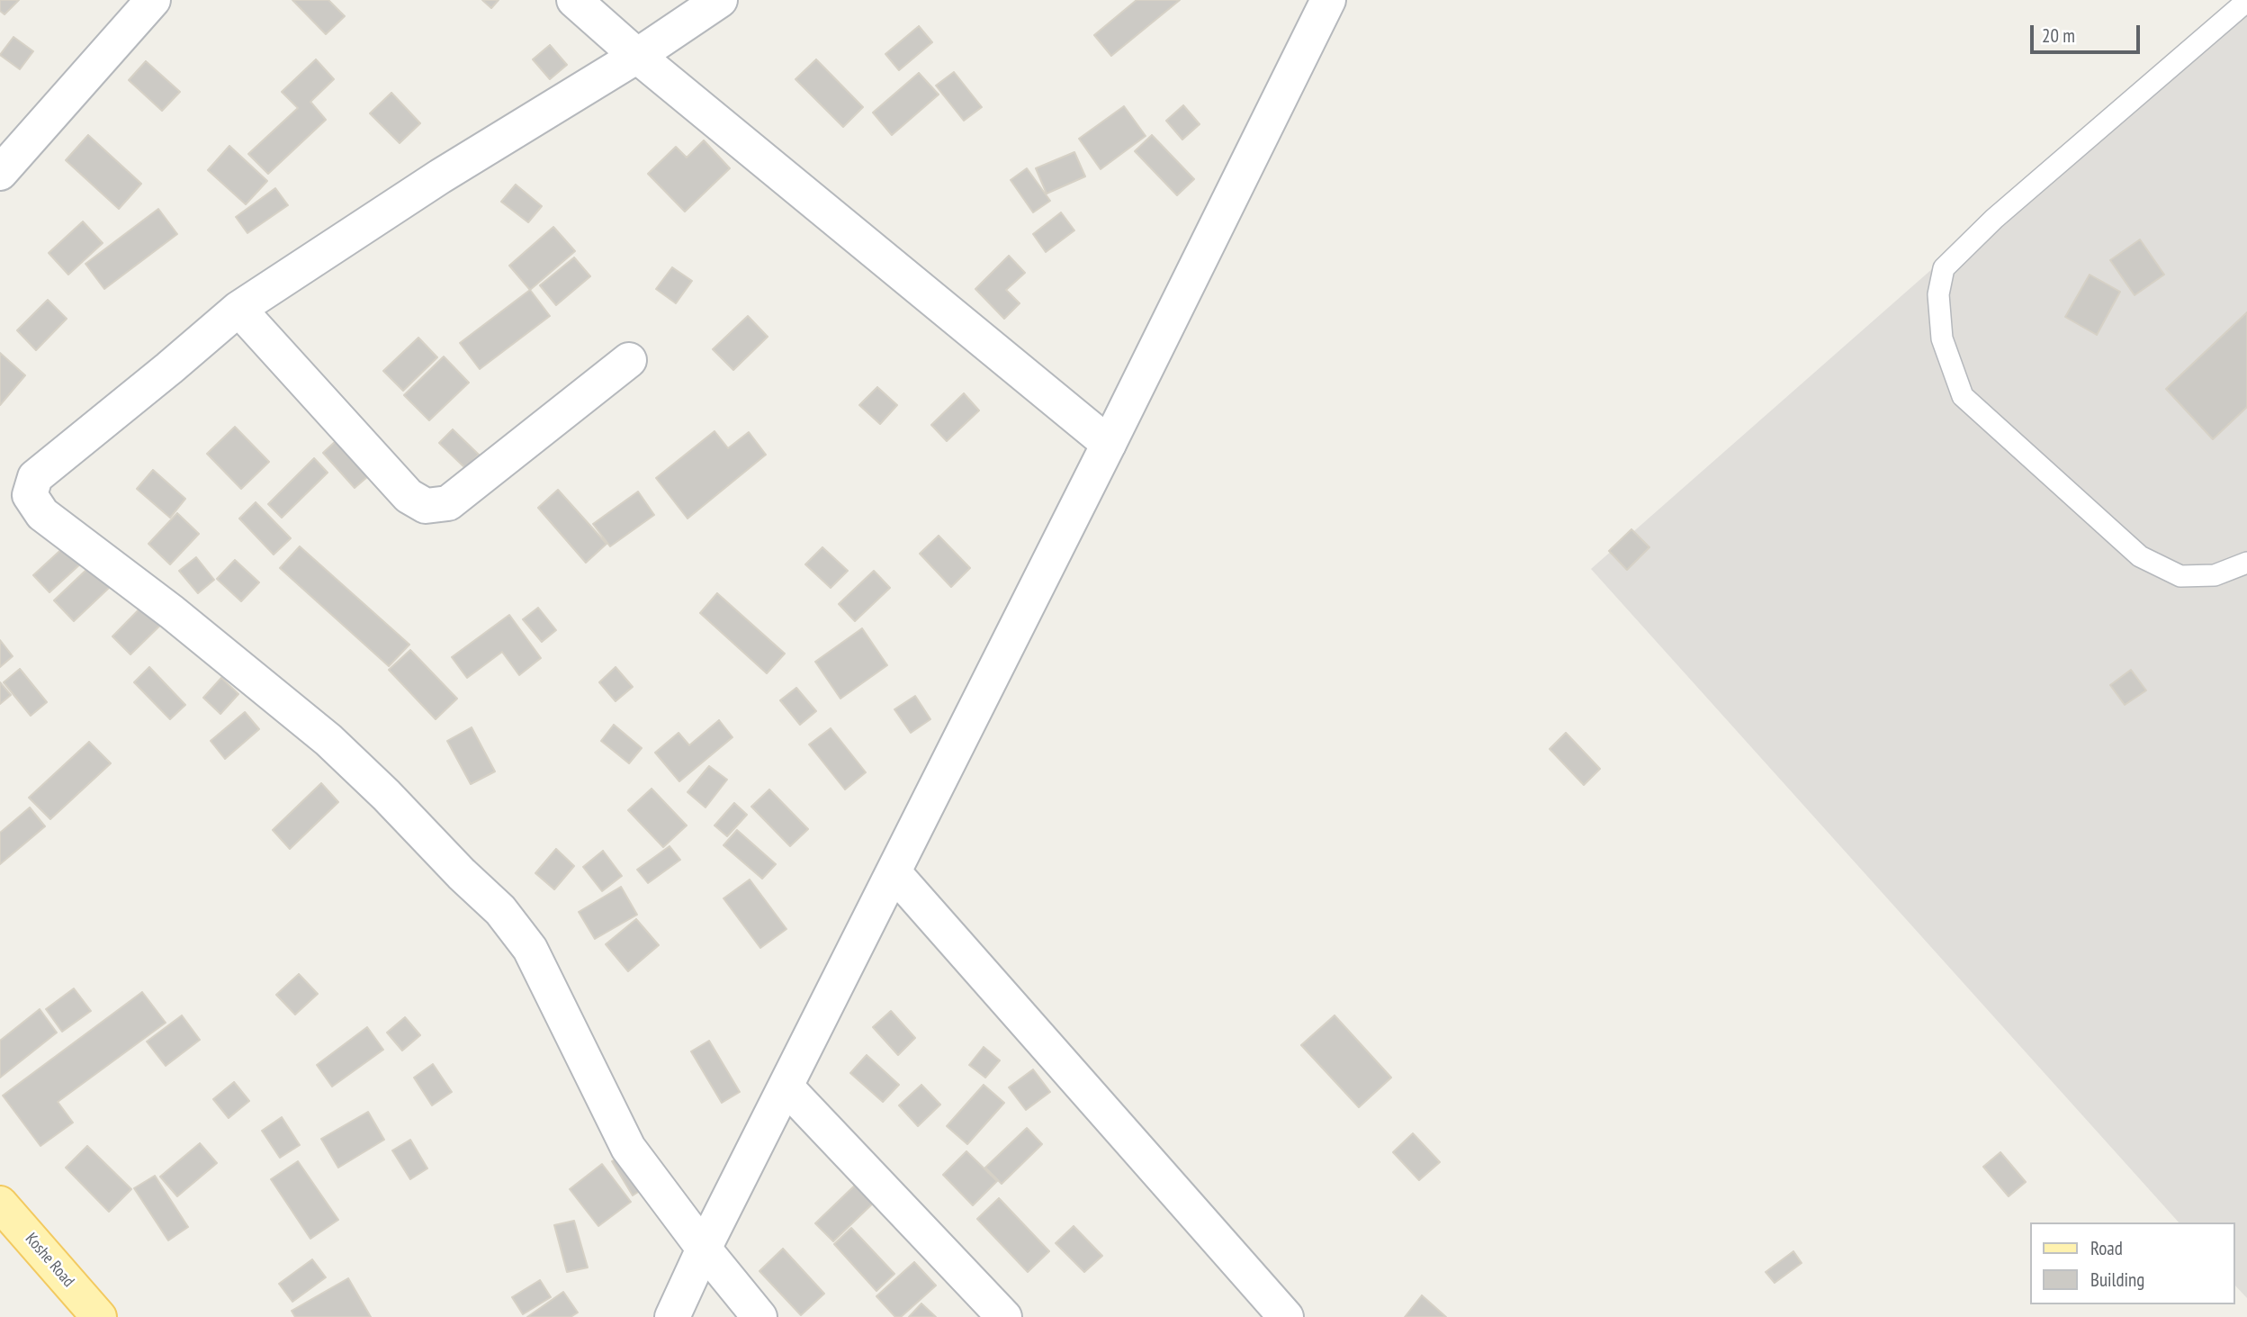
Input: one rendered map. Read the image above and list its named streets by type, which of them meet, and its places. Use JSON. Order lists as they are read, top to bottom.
{
  "streets": {
    "main road": ["Koshe Road"]
  },
  "legend": ["Road", "Building"],
  "scale_bar": "20 m"
}
